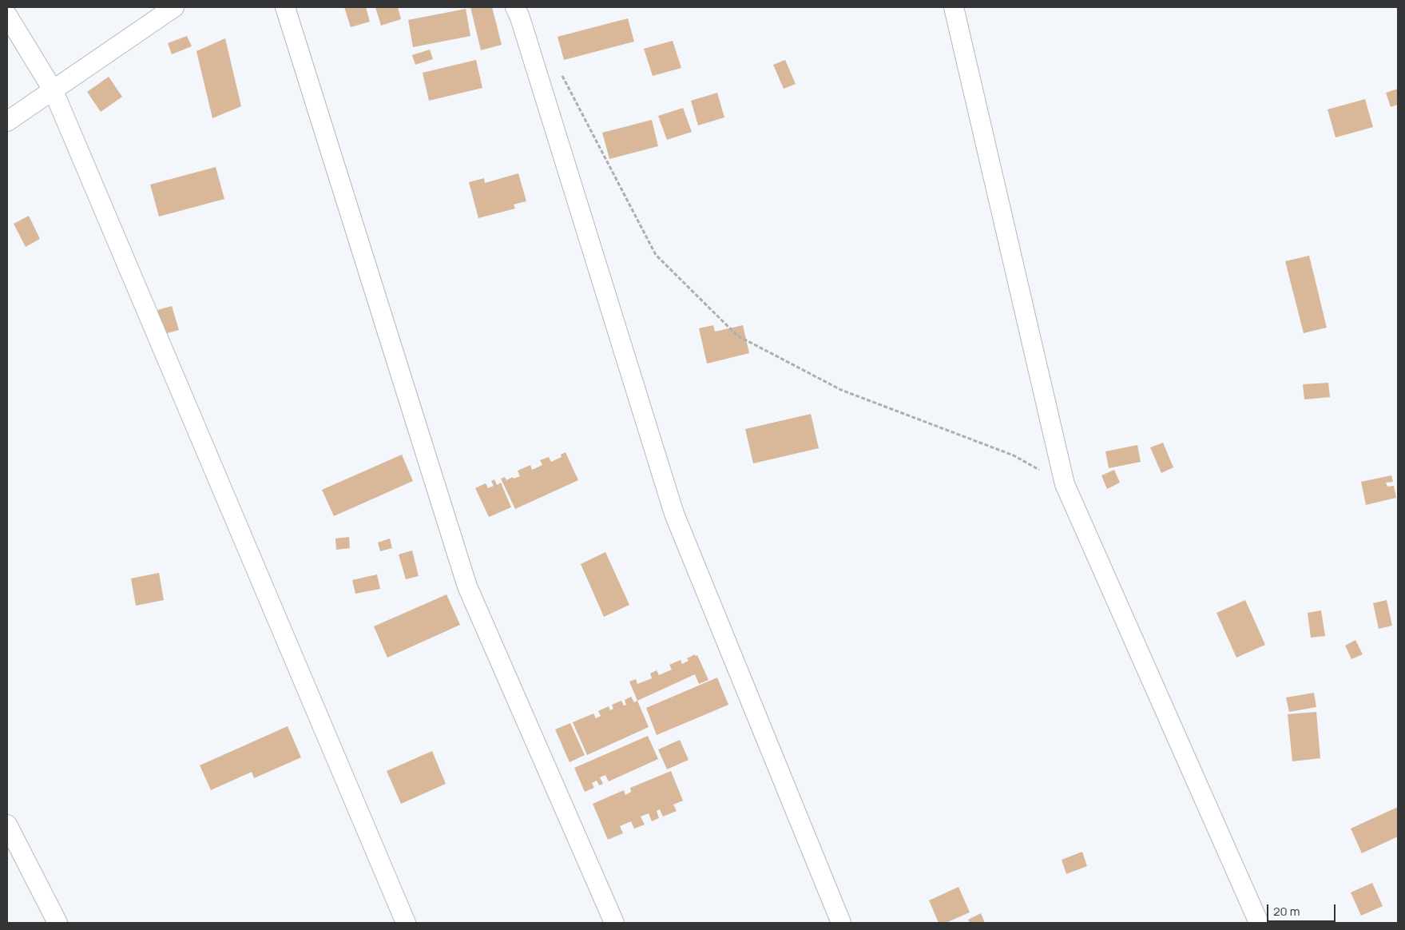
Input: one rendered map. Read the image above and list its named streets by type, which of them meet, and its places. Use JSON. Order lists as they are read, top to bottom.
{
  "scale_bar": "20 m"
}
